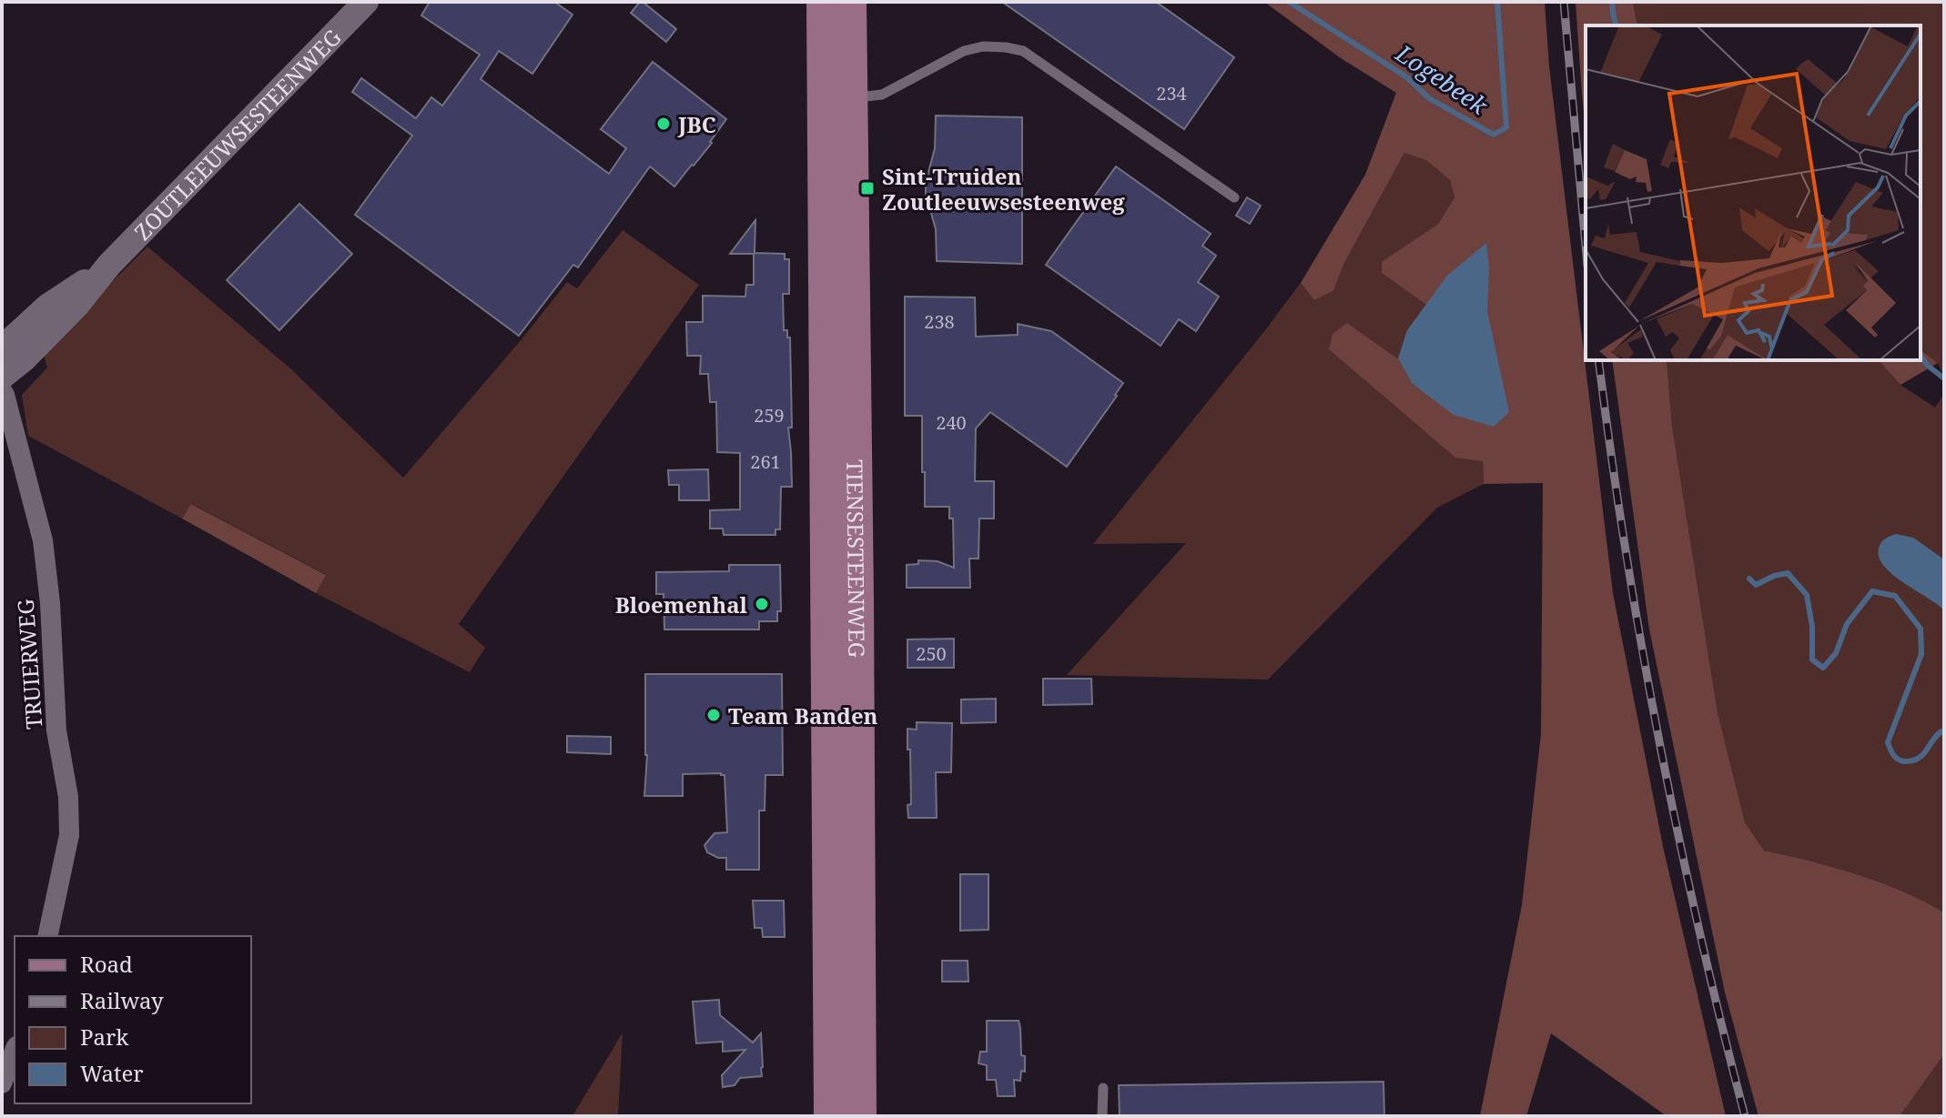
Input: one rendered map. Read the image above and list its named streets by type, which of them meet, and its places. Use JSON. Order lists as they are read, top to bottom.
{
  "streets": {
    "main road": ["TIENSESTEENWEG"],
    "street": ["ZOUTLEEUWSESTEENWEG", "TRUIERWEG"]
  },
  "water": ["Logebeek"],
  "places": {
    "other": ["JBC", "Bloemenhal", "Team Banden"],
    "transit": ["Sint-Truiden Zoutleeuwsesteenweg"]
  },
  "house_numbers": [
    "234",
    "238",
    "259",
    "240",
    "261",
    "250"
  ],
  "legend": [
    "Road",
    "Railway",
    "Park",
    "Water"
  ]
}
